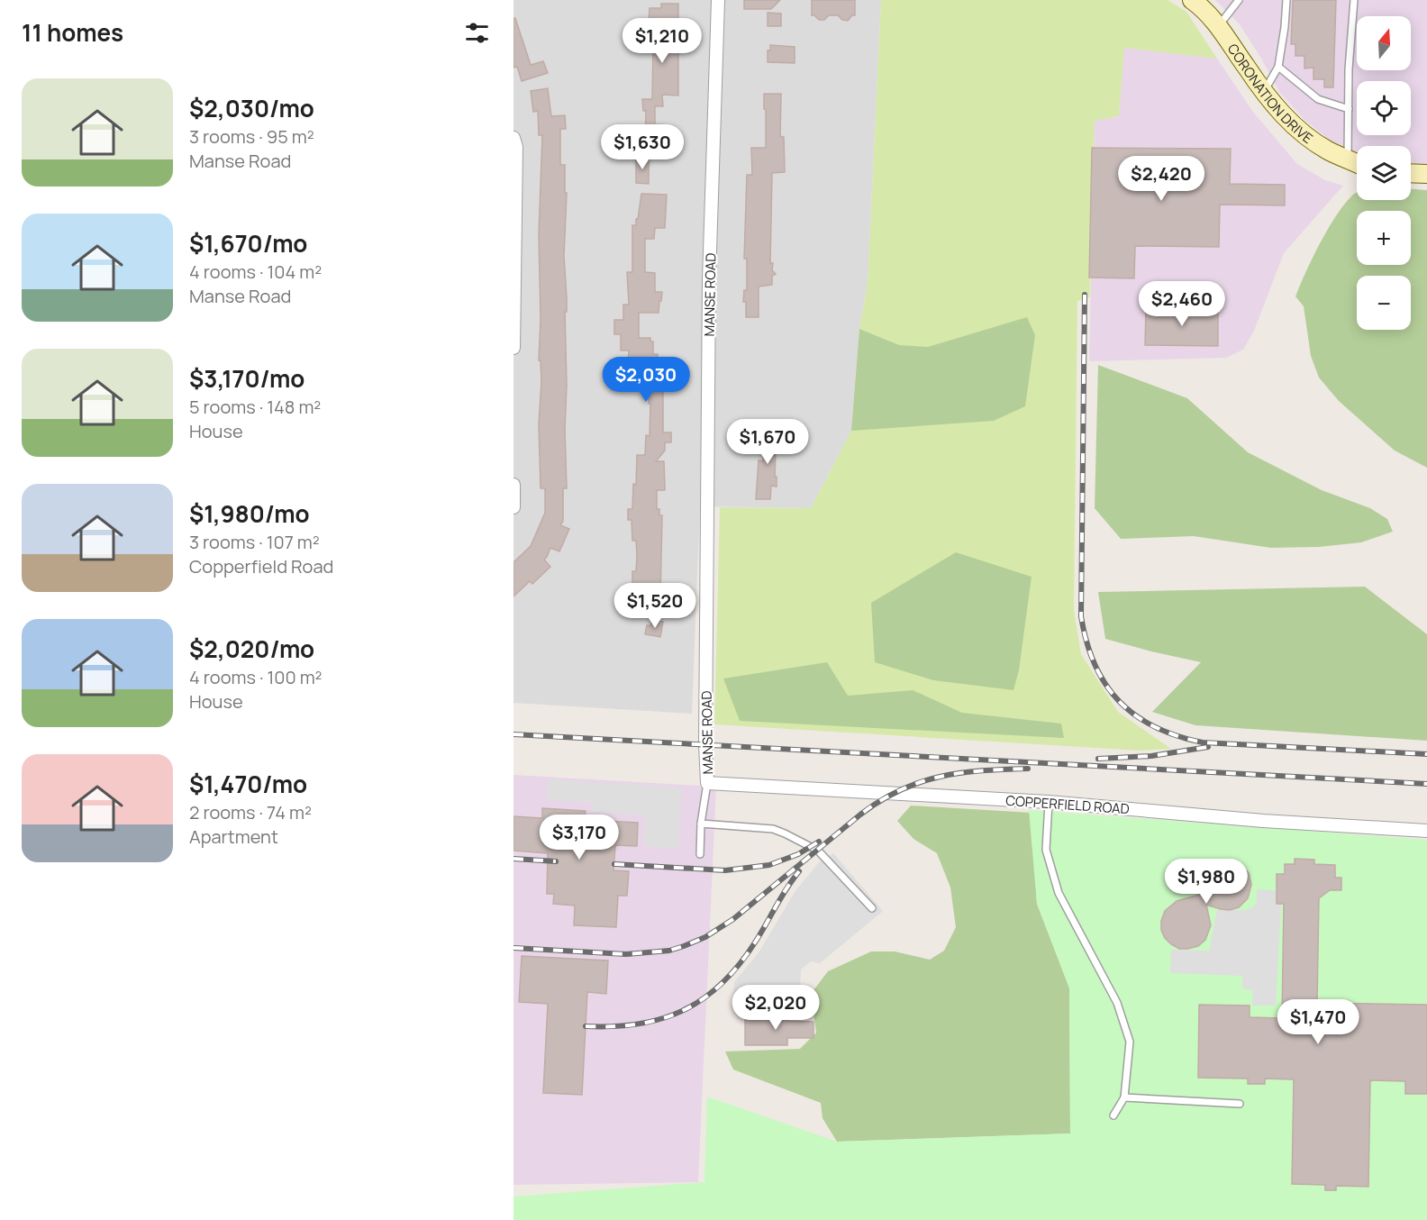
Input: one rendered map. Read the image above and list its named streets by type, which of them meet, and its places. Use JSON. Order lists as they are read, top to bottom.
{
  "streets": {
    "street": ["CORONATION DRIVE", "MANSE ROAD", "COPPERFIELD ROAD"]
  },
  "crossings": [
    ["MANSE ROAD", "COPPERFIELD ROAD"]
  ],
  "north": "top",
  "page": {
    "heading": "11 homes",
    "map_buttons": ["+", "−"],
    "price": [
      "$1,210",
      "$1,630",
      "$2,420",
      "$2,460",
      "$2,030",
      "$1,670",
      "$1,520",
      "$3,170",
      "$1,980",
      "$2,020",
      "$1,470"
    ],
    "list": [
      {
        "name": "$2,030/mo",
        "note": "3 rooms · 95 m² · Manse Road"
      },
      {
        "name": "$1,670/mo",
        "note": "4 rooms · 104 m² · Manse Road"
      },
      {
        "name": "$3,170/mo",
        "note": "5 rooms · 148 m² · House"
      },
      {
        "name": "$1,980/mo",
        "note": "3 rooms · 107 m² · Copperfield Road"
      },
      {
        "name": "$2,020/mo",
        "note": "4 rooms · 100 m² · House"
      },
      {
        "name": "$1,470/mo",
        "note": "2 rooms · 74 m² · Apartment"
      }
    ]
  }
}
